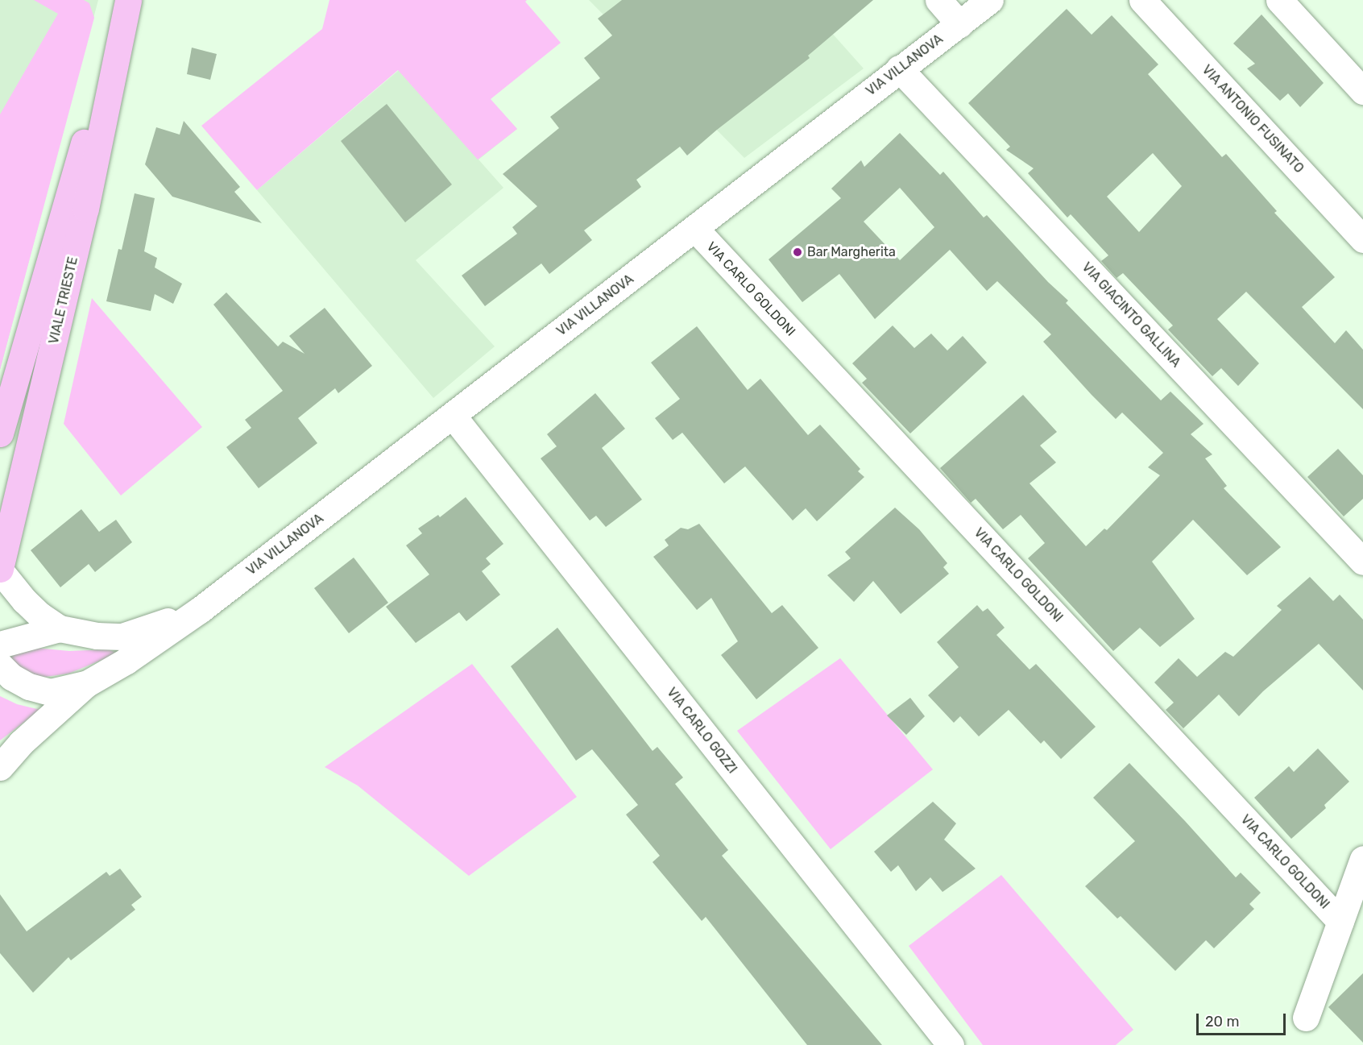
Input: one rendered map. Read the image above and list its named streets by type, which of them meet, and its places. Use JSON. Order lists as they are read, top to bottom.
{
  "streets": {
    "main road": ["VIALE TRIESTE"],
    "street": [
      "VIA VILLANOVA",
      "VIA ANTONIO FUSINATO",
      "VIA CARLO GOLDONI",
      "VIA GIACINTO GALLINA",
      "VIA CARLO GOZZI"
    ]
  },
  "crossings": [
    ["VIA VILLANOVA", "VIA CARLO GOLDONI"],
    ["VIA VILLANOVA", "VIALE TRIESTE"],
    ["VIA VILLANOVA", "VIA GIACINTO GALLINA"],
    ["VIA VILLANOVA", "VIA CARLO GOZZI"]
  ],
  "places": ["Bar Margherita"],
  "scale_bar": "20 m"
}
